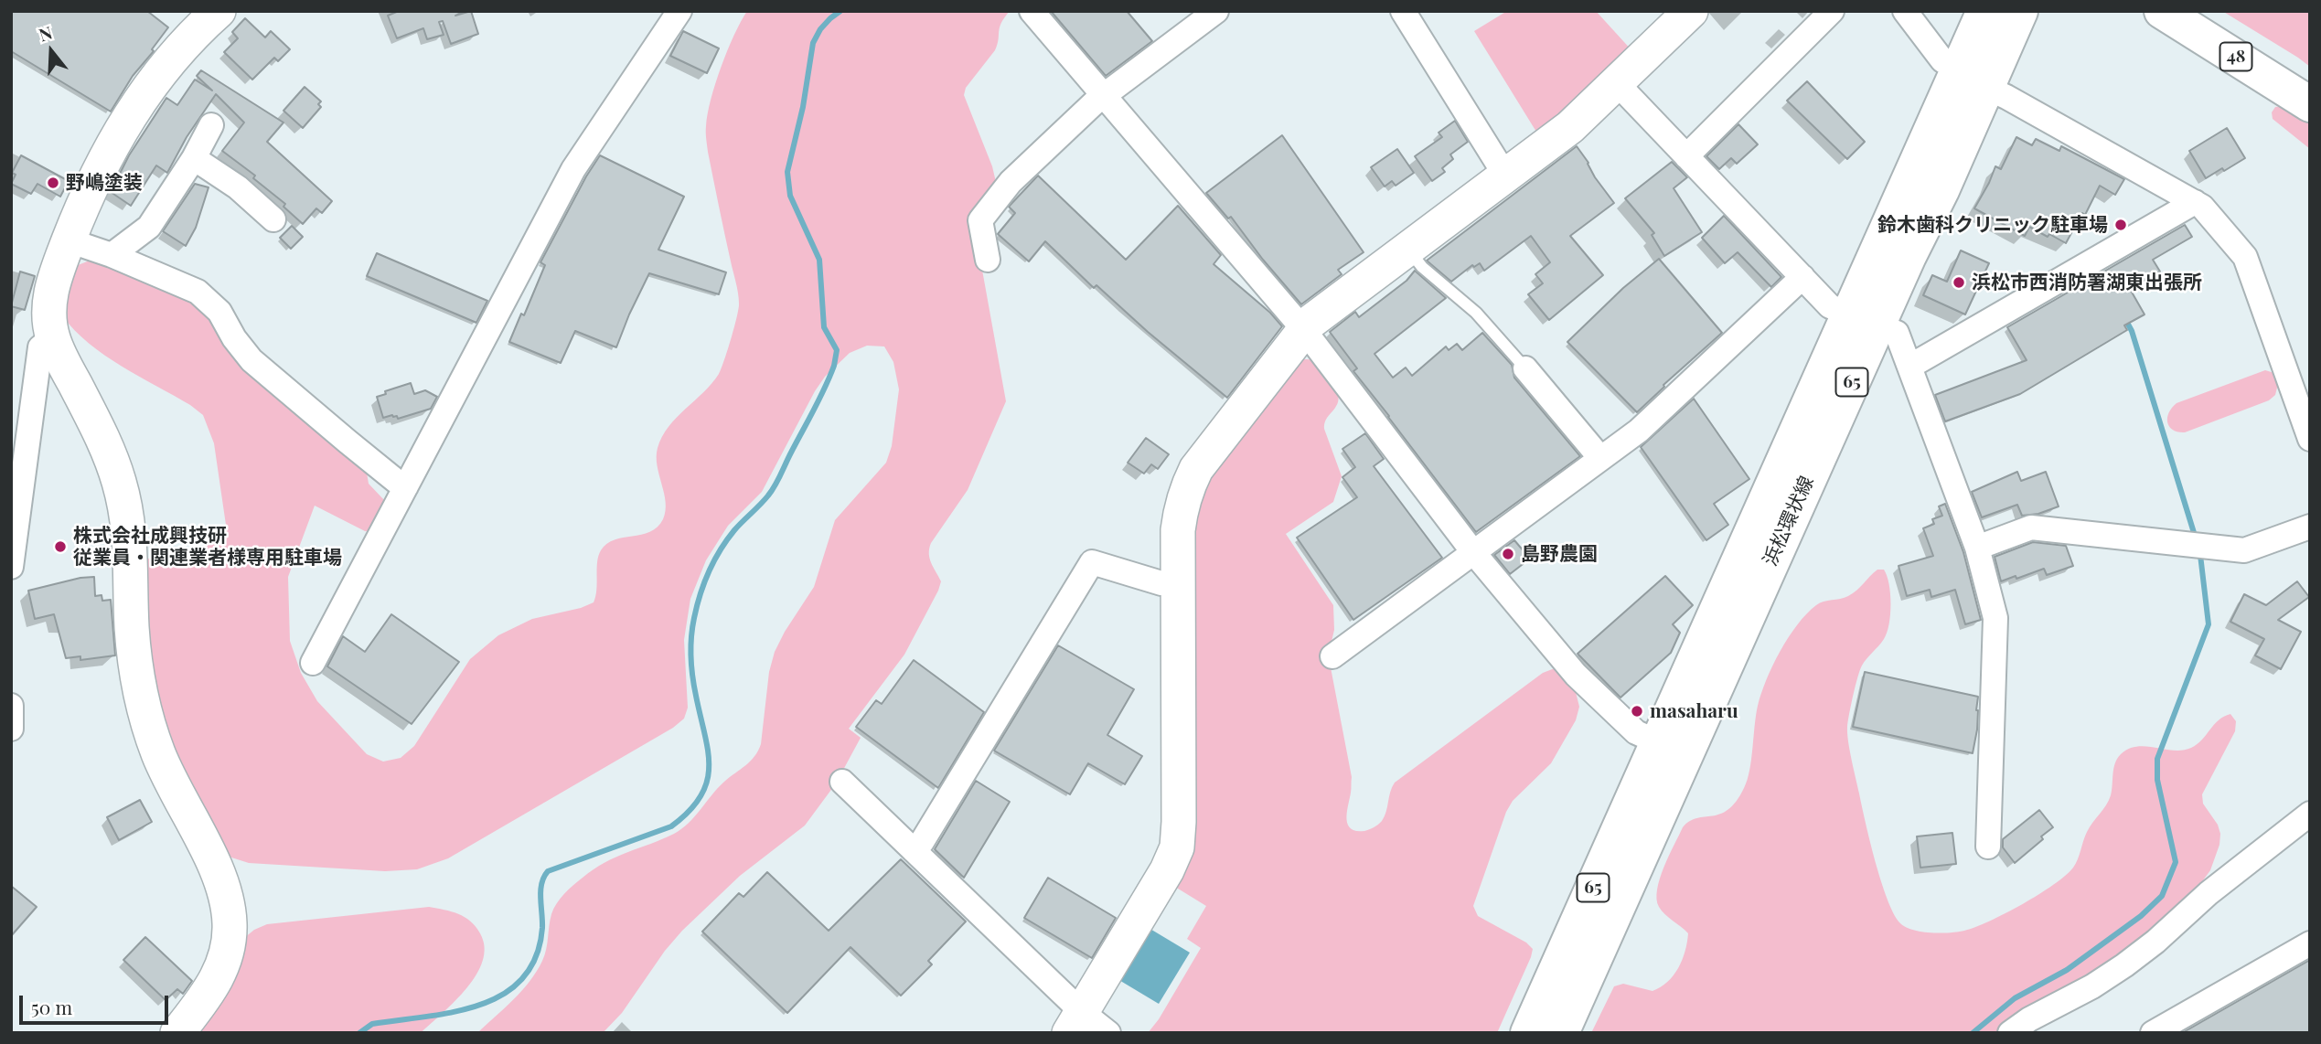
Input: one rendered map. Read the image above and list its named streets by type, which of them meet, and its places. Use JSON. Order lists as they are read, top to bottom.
{
  "streets": {
    "main road": ["48", "65", "浜松環状線"]
  },
  "places": [
    "野嶋塗装",
    "鈴木歯科クリニック駐車場",
    "浜松市西消防署湖東出張所",
    "株式会社成興技研 従業員・関連業者様専用駐車場",
    "島野農園",
    "masaharu"
  ],
  "scale_bar": "50 m",
  "north": "top"
}
